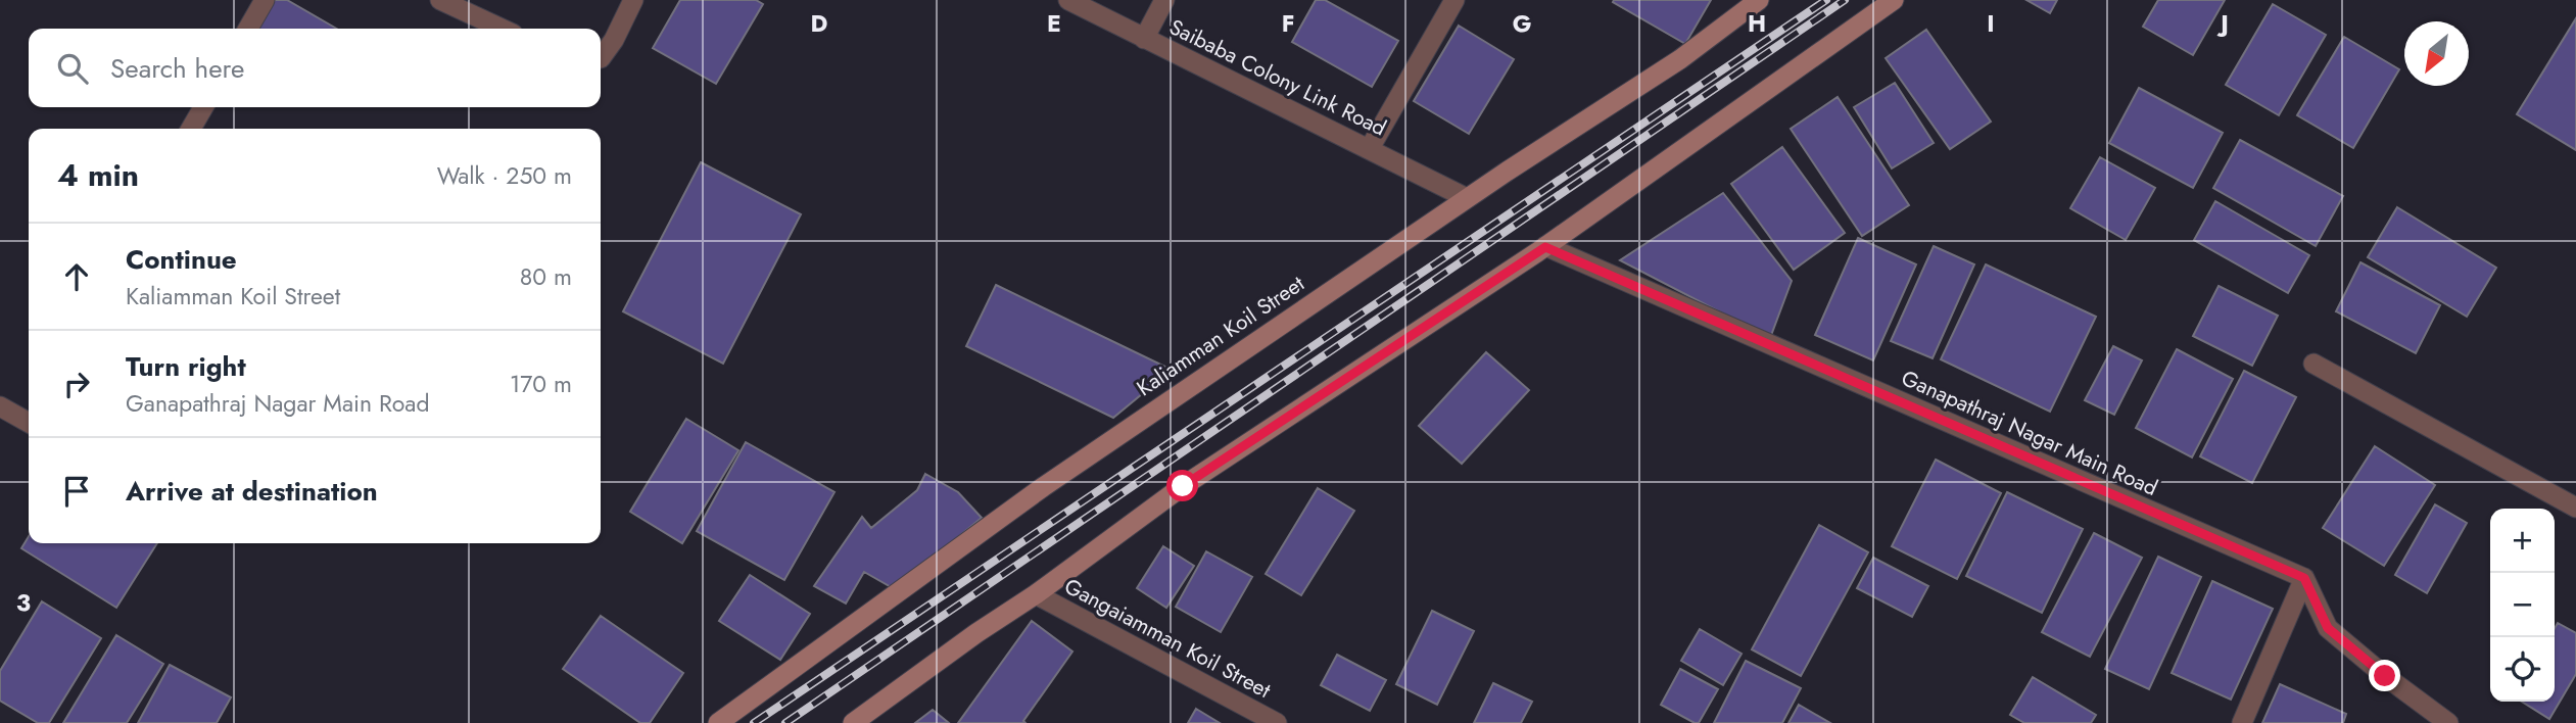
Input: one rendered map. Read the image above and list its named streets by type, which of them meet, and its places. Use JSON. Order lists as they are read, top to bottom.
{
  "streets": {
    "main road": ["Kaliamman Koil Street"],
    "street": ["Saibaba Colony Link Road", "Ganapathraj Nagar Main Road", "Gangaiamman Koil Street"]
  },
  "crossings": [
    ["Saibaba Colony Link Road", "Kaliamman Koil Street"]
  ],
  "north": "bottom left",
  "page": {
    "search": "Search here",
    "heading": ["4 min", "Walk · 250 m"],
    "list": [
      ["Continue", "Kaliamman Koil Street", "80 m"],
      ["Turn right", "Ganapathraj Nagar Main Road", "170 m"],
      "Arrive at destination"
    ],
    "map_buttons": ["+", "−"]
  },
  "grid": {
    "columns": [
      "D",
      "E",
      "F",
      "G",
      "H",
      "I",
      "J"
    ],
    "rows": ["3"]
  }
}
